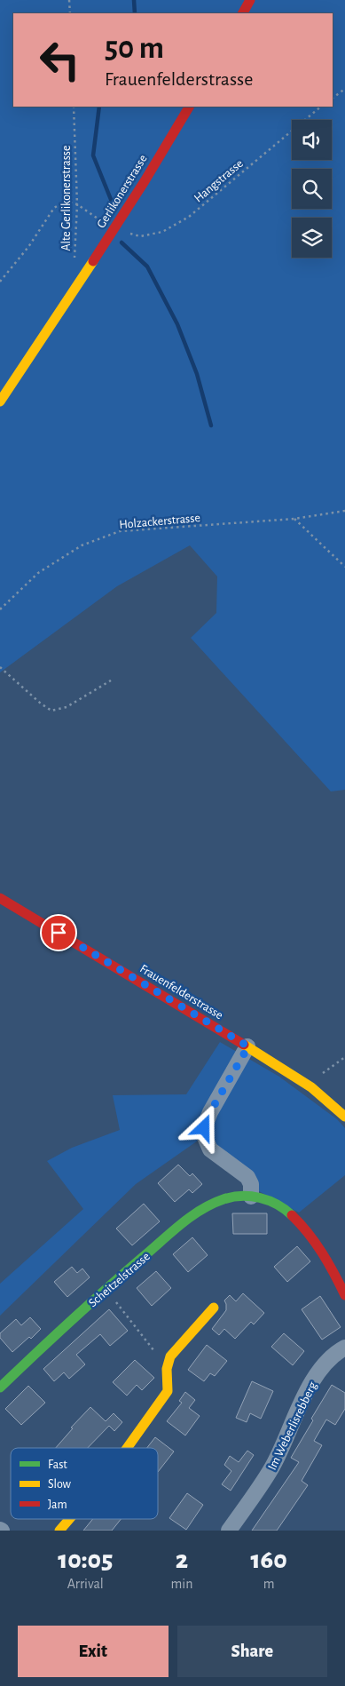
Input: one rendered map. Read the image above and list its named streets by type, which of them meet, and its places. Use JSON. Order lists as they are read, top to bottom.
{
  "streets": {
    "street": [
      "Gerlikonerstrasse",
      "Frauenfelderstrasse",
      "Scheitzelstrasse",
      "Im Weberlisrebberg"
    ],
    "path": ["Hangstrasse", "Alte Gerlikonerstrasse", "Holzackerstrasse"]
  },
  "crossings": [
    ["Hangstrasse", "Gerlikonerstrasse"],
    ["Hangstrasse", "Alte Gerlikonerstrasse"]
  ],
  "legend": ["Fast", "Slow", "Jam"],
  "page": {
    "turn": ["50 m", "Frauenfelderstrasse"],
    "eta": [
      "10:05",
      "Arrival",
      "2",
      "min",
      "160",
      "m"
    ],
    "buttons": ["Exit", "Share"]
  }
}
